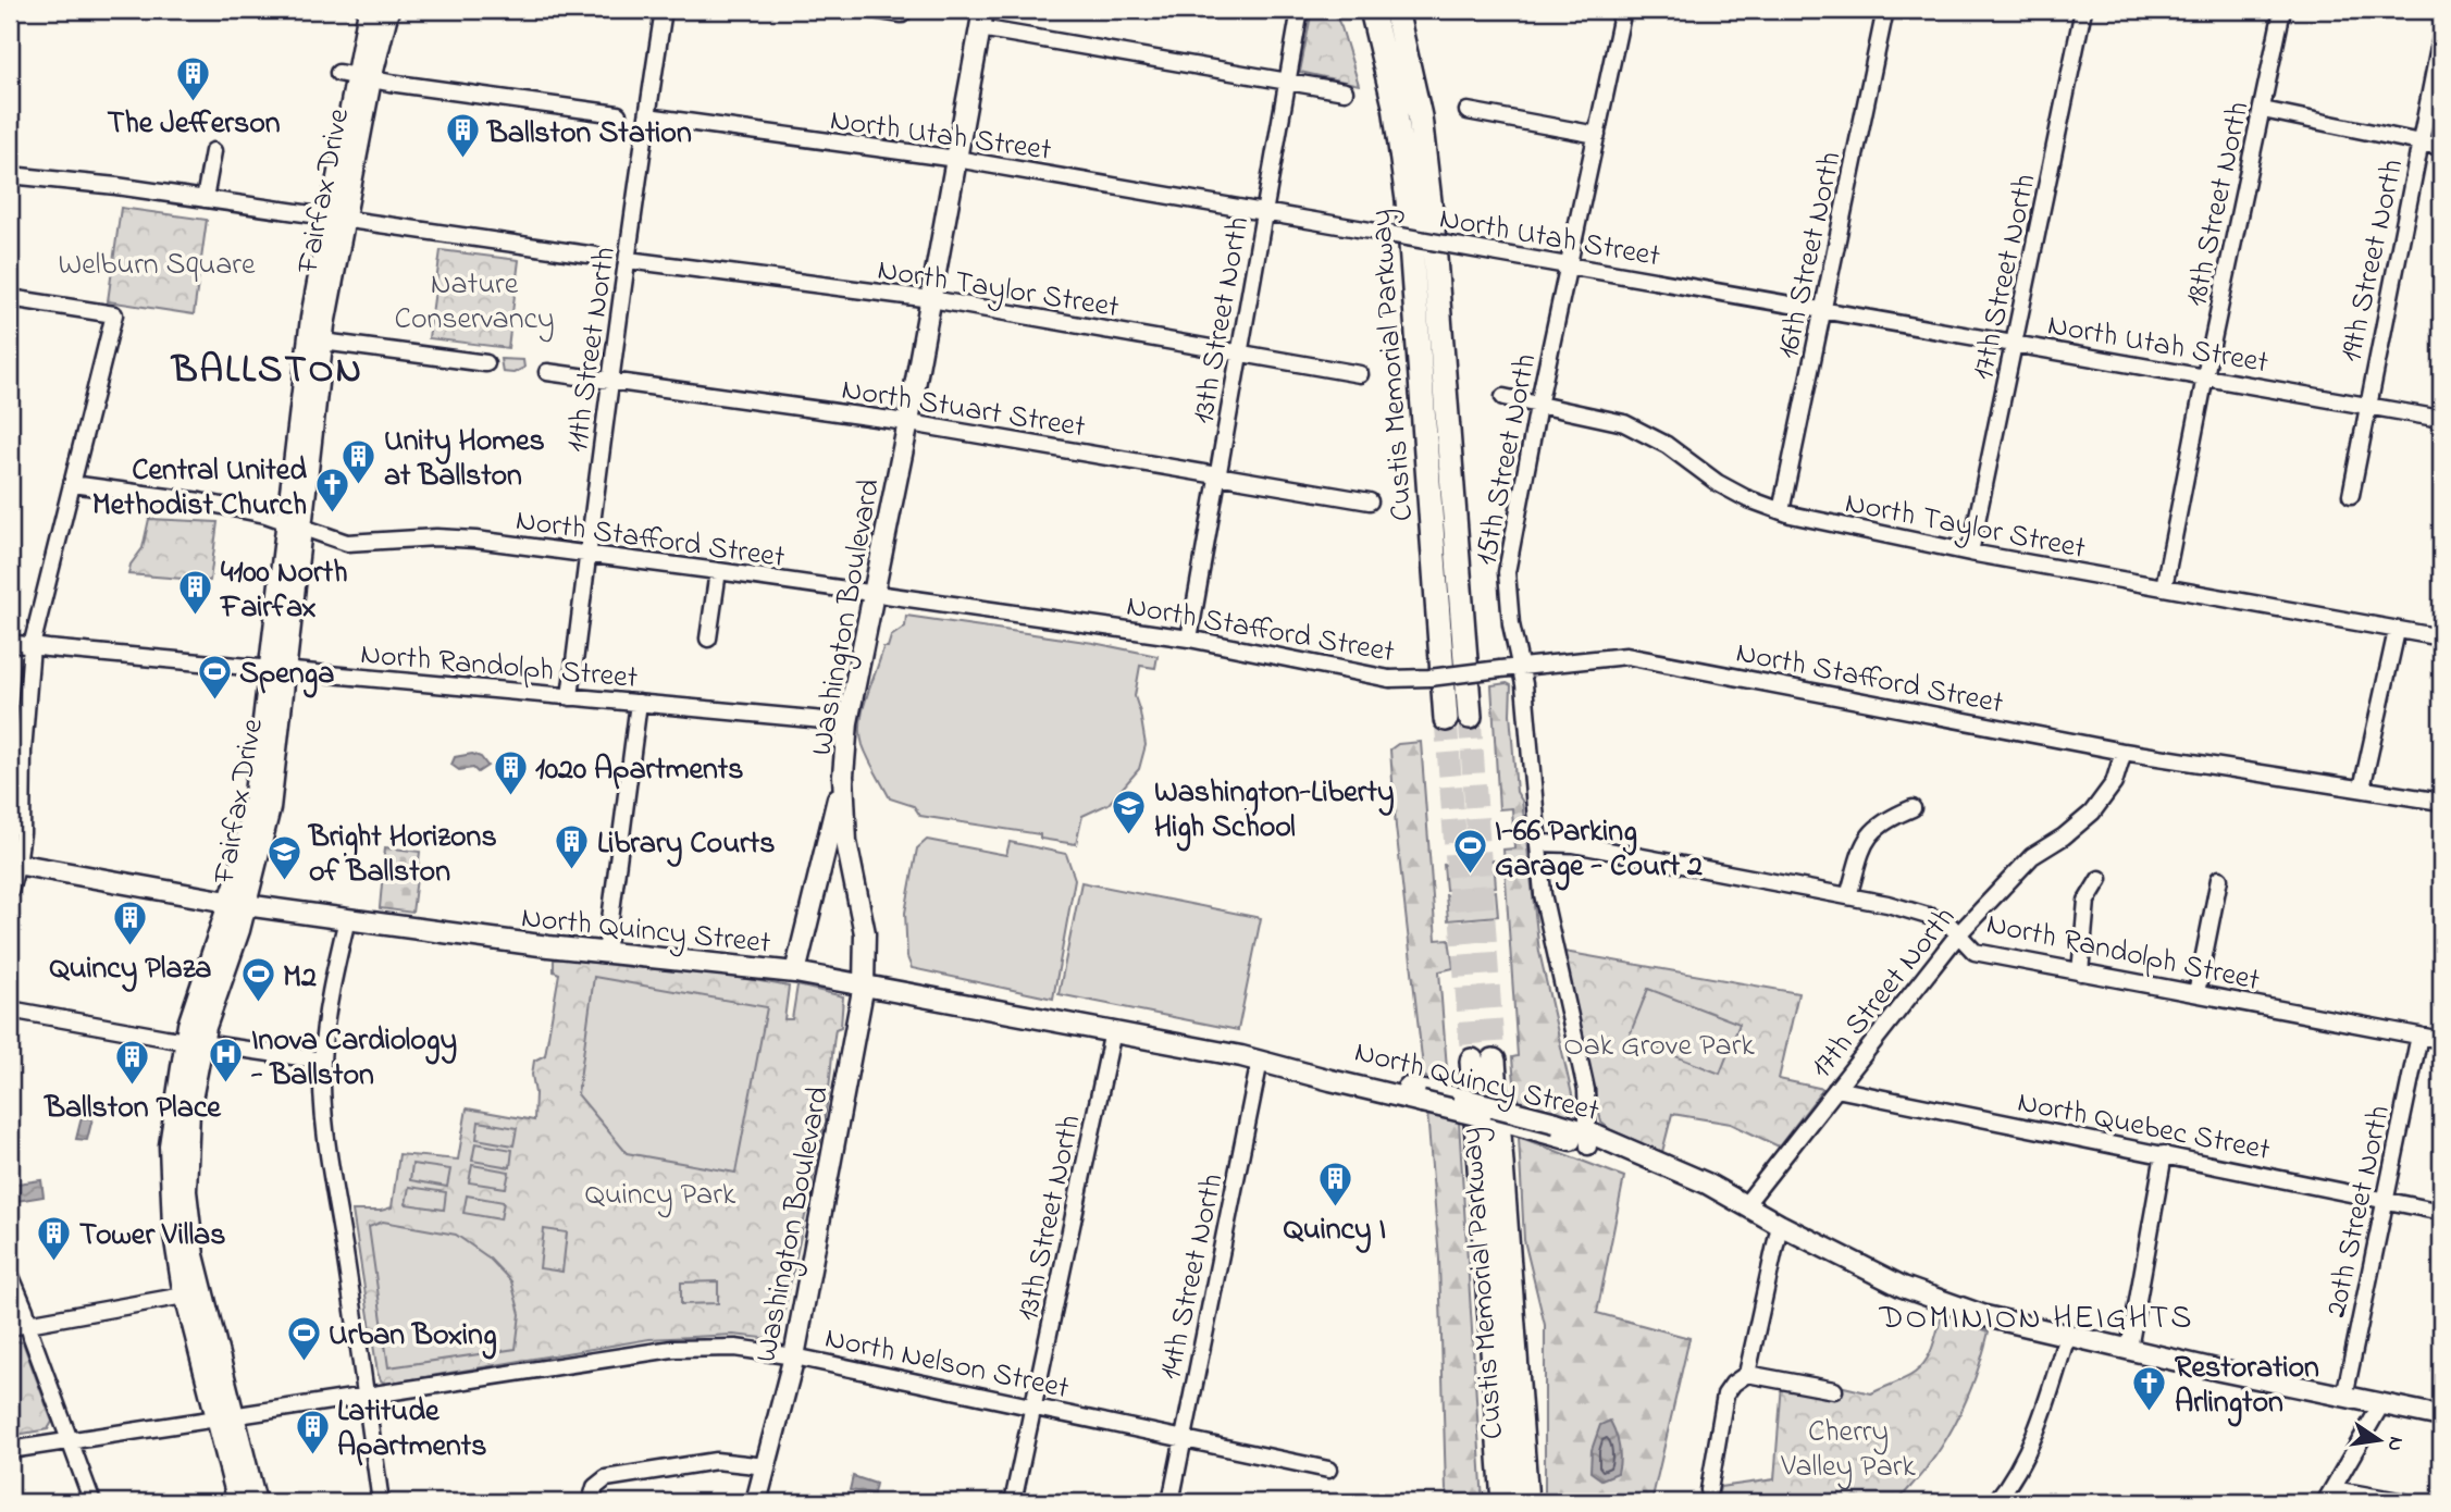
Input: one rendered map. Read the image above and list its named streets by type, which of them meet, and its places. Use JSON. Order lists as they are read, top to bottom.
{
  "streets": {
    "highway": ["Custis Memorial Parkway"],
    "main road": ["Fairfax Drive", "Washington Boulevard", "North Quincy Street"],
    "street": [
      "North Utah Street",
      "18th Street North",
      "16th Street North",
      "19th Street North",
      "17th Street North",
      "North Taylor Street",
      "13th Street North",
      "11th Street North",
      "North Stuart Street",
      "15th Street North",
      "North Stafford Street",
      "North Randolph Street",
      "North Quebec Street",
      "20th Street North",
      "14th Street North",
      "North Nelson Street"
    ]
  },
  "crossings": [
    ["North Utah Street", "18th Street North"],
    ["North Utah Street", "16th Street North"],
    ["North Utah Street", "19th Street North"],
    ["North Utah Street", "17th Street North"],
    ["North Utah Street", "13th Street North"],
    ["North Utah Street", "11th Street North"],
    ["North Utah Street", "15th Street North"],
    ["North Utah Street", "Washington Boulevard"],
    ["Fairfax Drive", "North Stafford Street"],
    ["Fairfax Drive", "North Randolph Street"],
    ["Fairfax Drive", "North Quincy Street"],
    ["Fairfax Drive", "North Nelson Street"],
    ["18th Street North", "North Taylor Street"],
    ["16th Street North", "North Taylor Street"],
    ["17th Street North", "North Taylor Street"],
    ["17th Street North", "North Stafford Street"],
    ["17th Street North", "North Randolph Street"],
    ["17th Street North", "North Quincy Street"],
    ["17th Street North", "North Quebec Street"],
    ["North Taylor Street", "13th Street North"],
    ["North Taylor Street", "11th Street North"],
    ["North Taylor Street", "15th Street North"],
    ["North Taylor Street", "Washington Boulevard"],
    ["13th Street North", "North Stuart Street"],
    ["13th Street North", "North Stafford Street"],
    ["13th Street North", "North Quincy Street"],
    ["13th Street North", "North Nelson Street"],
    ["11th Street North", "North Stuart Street"],
    ["11th Street North", "North Stafford Street"],
    ["11th Street North", "North Randolph Street"],
    ["North Stuart Street", "Washington Boulevard"],
    ["15th Street North", "North Stafford Street"],
    ["15th Street North", "North Randolph Street"],
    ["15th Street North", "North Quincy Street"],
    ["North Stafford Street", "Washington Boulevard"],
    ["Washington Boulevard", "North Randolph Street"],
    ["Washington Boulevard", "North Quincy Street"],
    ["Washington Boulevard", "North Nelson Street"],
    ["North Randolph Street", "20th Street North"],
    ["North Quincy Street", "20th Street North"],
    ["North Quincy Street", "14th Street North"],
    ["North Quebec Street", "20th Street North"],
    ["14th Street North", "North Nelson Street"]
  ],
  "districts": ["BALLSTON", "DOMINION HEIGHTS"],
  "parks": [
    "Welburn Square",
    "Nature Conservancy",
    "Oak Grove Park",
    "Quincy Park",
    "Cherry Valley Park"
  ],
  "places": {
    "building": [
      "The Jefferson",
      "Ballston Station",
      "Unity Homes at Ballston",
      "4100 North Fairfax",
      "1020 Apartments",
      "Library Courts",
      "Quincy Plaza",
      "Ballston Place",
      "Quincy I",
      "Tower Villas",
      "Latitude Apartments"
    ],
    "church": ["Central United Methodist Church", "Restoration Arlington"],
    "sports": [
      "Spenga",
      "I-66 Parking Garage - Court 2",
      "M2",
      "Urban Boxing"
    ],
    "school or university": ["Washington-Liberty High School", "Bright Horizons of Ballston"],
    "hospital": ["Inova Cardiology - Ballston"]
  },
  "north": "right"
}
